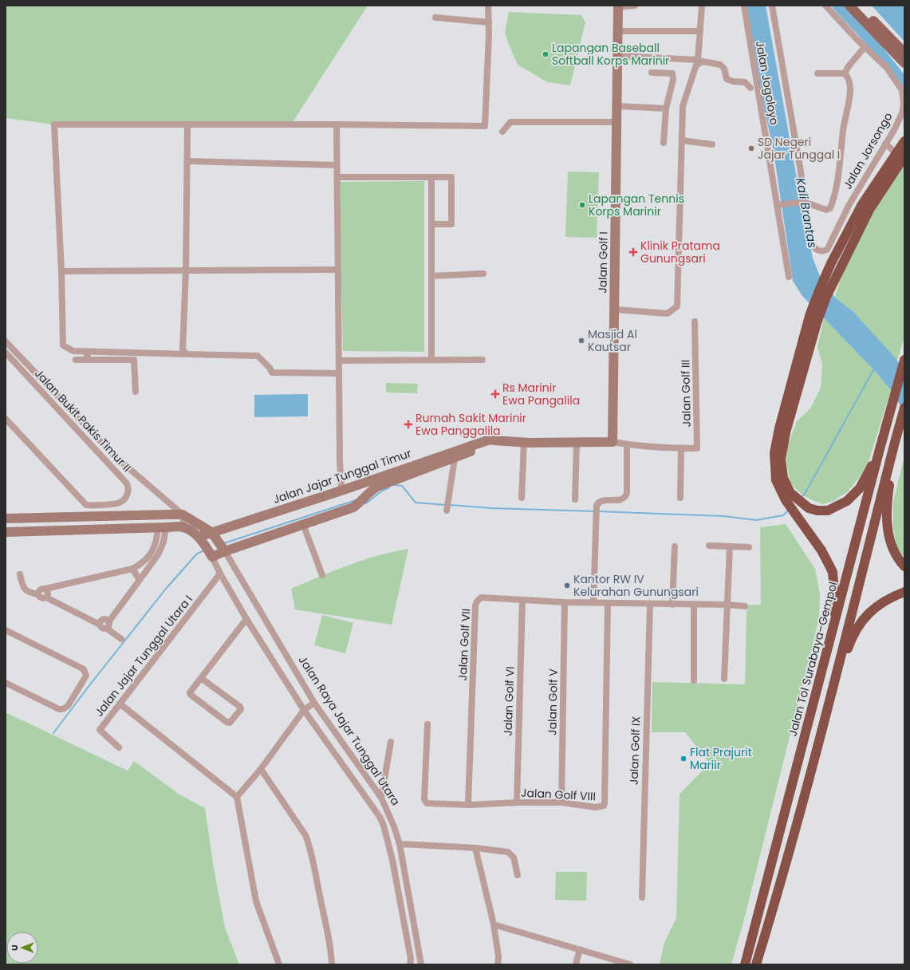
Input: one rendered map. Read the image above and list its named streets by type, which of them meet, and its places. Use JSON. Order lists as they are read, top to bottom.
{
  "streets": {
    "highway": ["Jalan Tol Surabaya–Gempol"],
    "main road": ["Jalan Golf I", "Jalan Jajar Tunggal Timur", "Jalan Raya Jajar Tunggal Utara"],
    "street": [
      "Jalan Jogoloyo",
      "Jalan Jorsongo",
      "Jalan Golf III",
      "Jalan Bukit Pakis Timur II",
      "Jalan Golf VII",
      "Jalan Jajar Tunggal Utara I",
      "Jalan Golf VI",
      "Jalan Golf V",
      "Jalan Golf IX",
      "Jalan Golf VIII"
    ]
  },
  "crossings": [
    ["Jalan Golf I", "Jalan Golf III"],
    ["Jalan Golf I", "Jalan Jajar Tunggal Timur"],
    ["Jalan Golf III", "Jalan Jajar Tunggal Timur"],
    ["Jalan Jajar Tunggal Timur", "Jalan Raya Jajar Tunggal Utara"],
    ["Jalan Golf VII", "Jalan Golf VI"],
    ["Jalan Golf VII", "Jalan Golf V"],
    ["Jalan Golf VII", "Jalan Golf IX"],
    ["Jalan Golf VII", "Jalan Golf VIII"],
    ["Jalan Jajar Tunggal Utara I", "Jalan Raya Jajar Tunggal Utara"],
    ["Jalan Golf VI", "Jalan Golf VIII"],
    ["Jalan Golf V", "Jalan Golf VIII"]
  ],
  "water": ["Kali Brantas"],
  "places": {
    "other": [
      "Lapangan Baseball Softball Korps Marinir",
      "SD Negeri Jajar Tunggal I",
      "Lapangan Tennis Korps Marinir",
      "Masjid Al Kautsar",
      "Kantor RW IV Kelurahan Gunungsari",
      "Flat Prajurit Mariir"
    ],
    "health": ["Klinik Pratama Gunungsari", "Rs Marinir Ewa Pangalila", "Rumah Sakit Marinir Ewa Panggalila"]
  },
  "north": "left"
}
